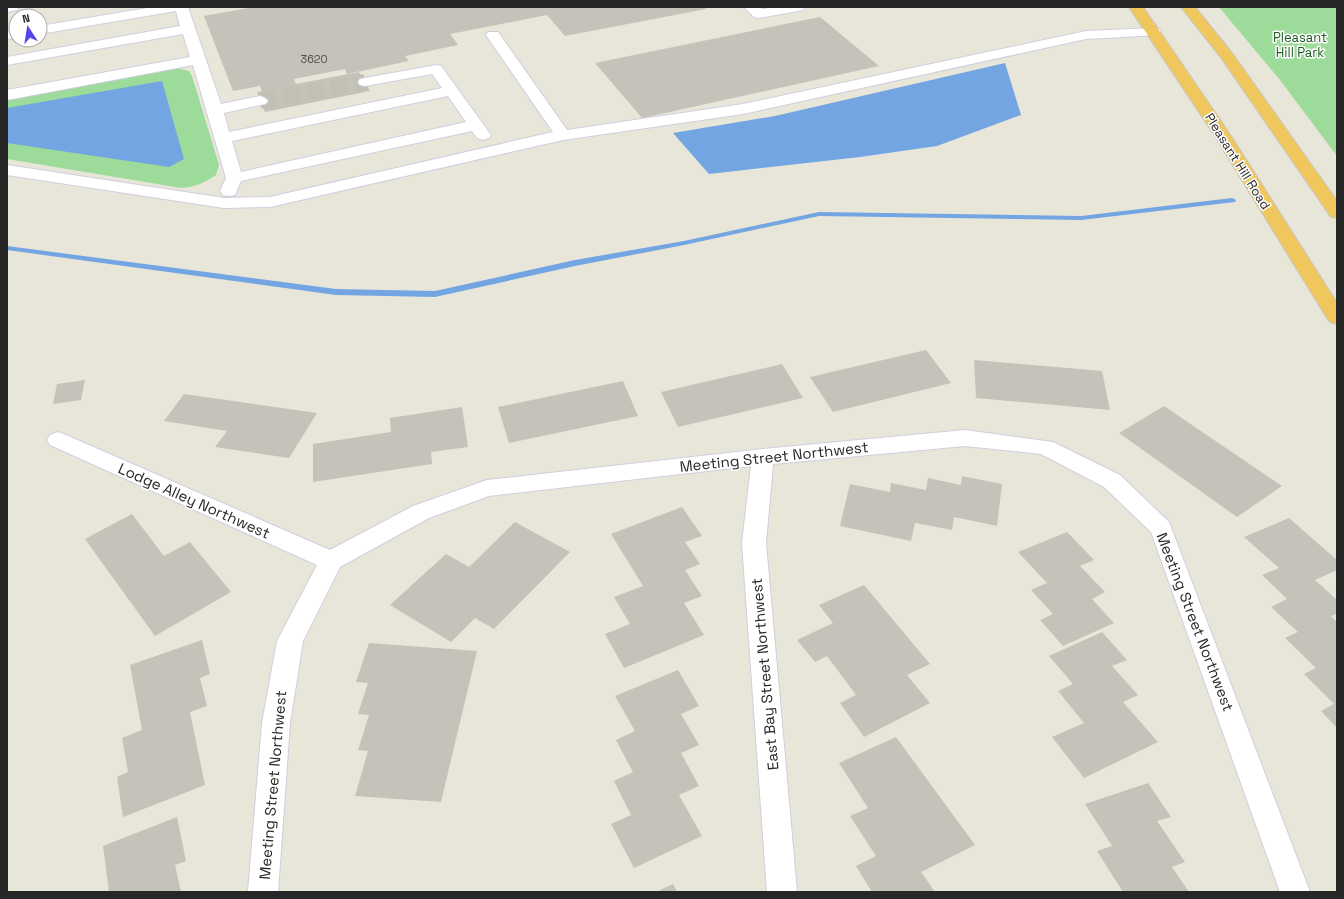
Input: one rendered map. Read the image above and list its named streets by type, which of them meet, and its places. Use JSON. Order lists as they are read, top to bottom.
{
  "streets": {
    "highway": ["Pleasant Hill Road"],
    "street": ["Meeting Street Northwest", "Lodge Alley Northwest", "East Bay Street Northwest"]
  },
  "crossings": [
    ["Meeting Street Northwest", "Lodge Alley Northwest"],
    ["Meeting Street Northwest", "East Bay Street Northwest"]
  ],
  "parks": ["Pleasant Hill Park"],
  "house_numbers": ["3620"],
  "north": "top"
}
